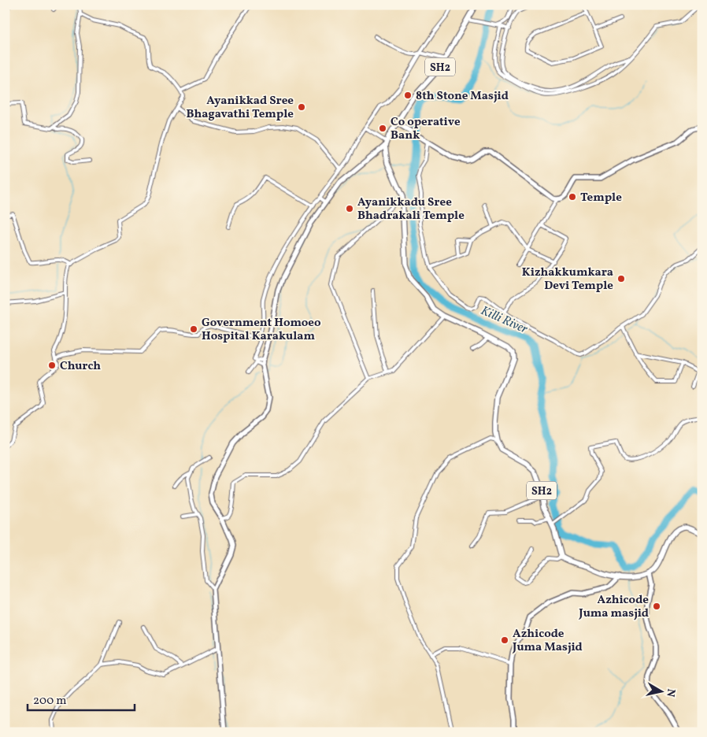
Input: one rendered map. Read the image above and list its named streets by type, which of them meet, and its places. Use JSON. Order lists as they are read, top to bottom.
{
  "streets": {
    "main road": ["SH2"]
  },
  "water": ["Killi River"],
  "places": [
    "8th Stone Masjid",
    "Ayanikkad Sree Bhagavathi Temple",
    "Co operative Bank",
    "Temple",
    "Ayanikkadu Sree Bhadrakali Temple",
    "Kizhakkumkara Devi Temple",
    "Government Homoeo Hospital Karakulam",
    "Church",
    "Azhicode Juma masjid",
    "Azhicode Juma Masjid"
  ],
  "scale_bar": "200 m",
  "north": "right"
}
